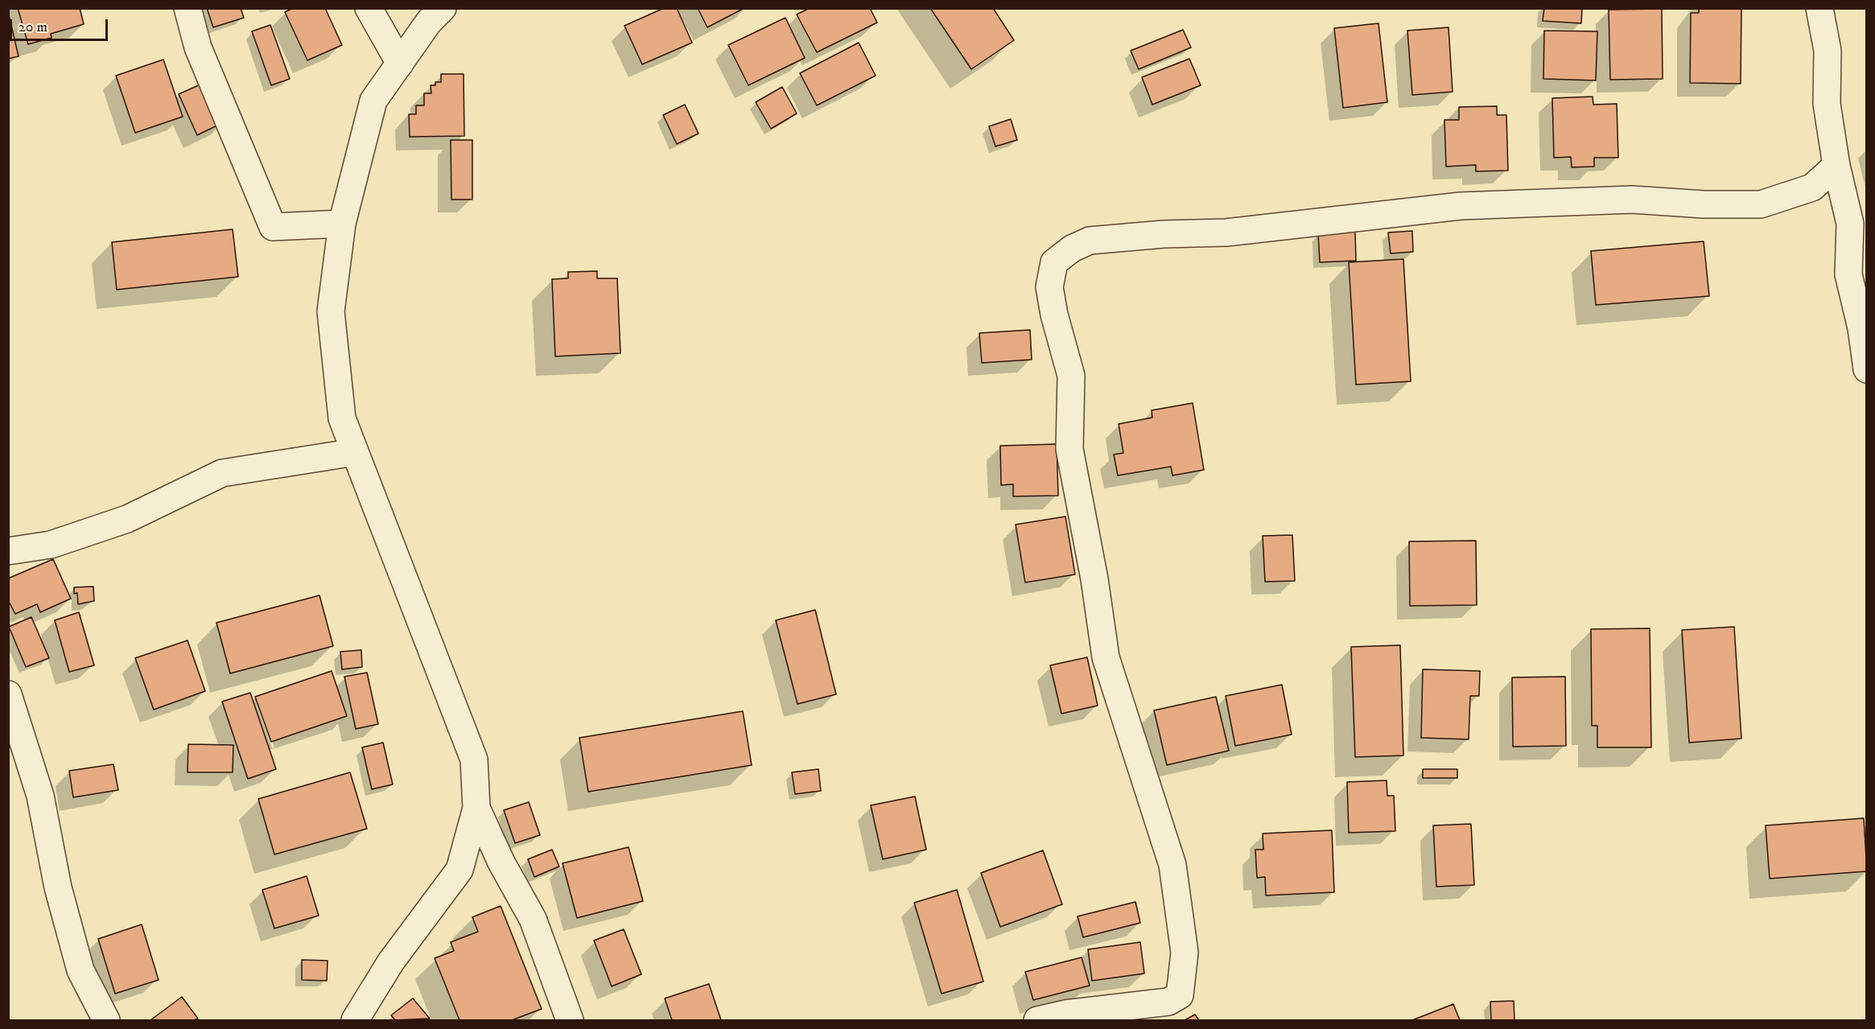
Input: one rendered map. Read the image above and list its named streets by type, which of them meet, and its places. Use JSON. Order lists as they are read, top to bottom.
{
  "scale_bar": "20 m"
}
